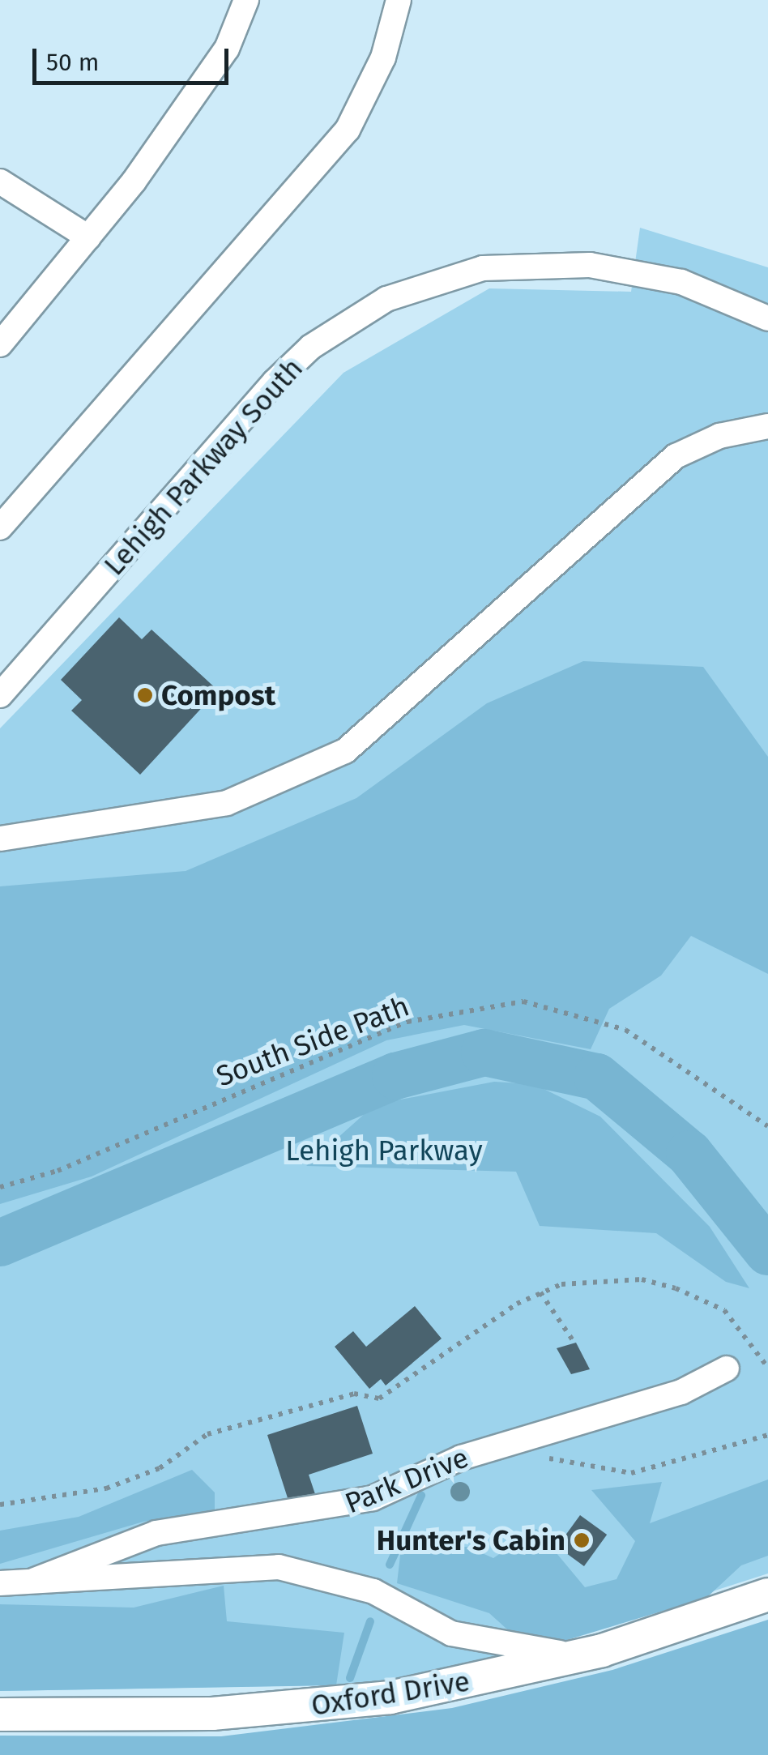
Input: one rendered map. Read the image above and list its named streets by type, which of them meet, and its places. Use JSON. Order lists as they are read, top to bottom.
{
  "streets": {
    "main road": ["Oxford Drive"],
    "street": ["Lehigh Parkway South", "Park Drive"],
    "path": ["South Side Path"]
  },
  "crossings": [
    ["Park Drive", "Oxford Drive"]
  ],
  "parks": ["Lehigh Parkway"],
  "places": ["Compost", "Hunter's Cabin"],
  "scale_bar": "50 m"
}
